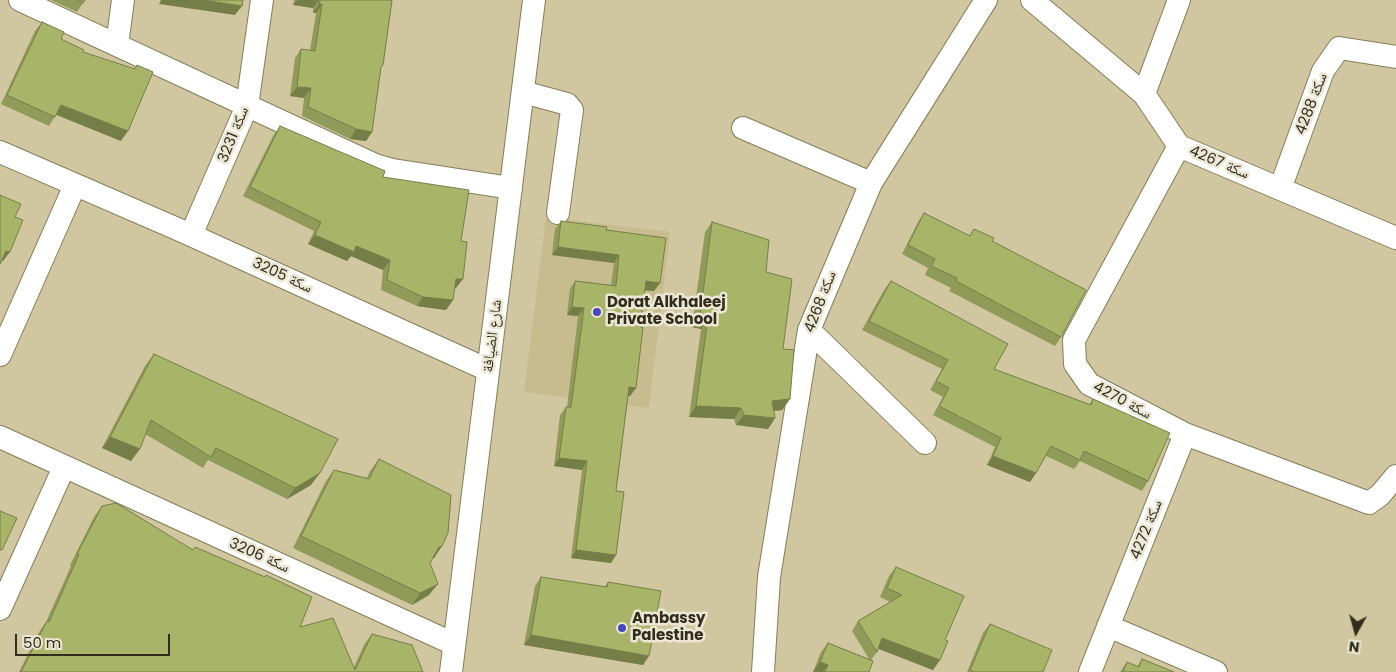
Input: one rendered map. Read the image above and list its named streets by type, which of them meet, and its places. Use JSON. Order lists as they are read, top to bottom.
{
  "streets": {
    "street": [
      "سكة 4288",
      "سكة 3231",
      "سكة 4267",
      "سكة 3205",
      "سكة 4268",
      "شارع الضيافة",
      "سكة 4270",
      "سكة 4272",
      "سكة 3206"
    ]
  },
  "crossings": [
    ["سكة 4288", "سكة 4267"],
    ["سكة 3231", "سكة 3205"],
    ["سكة 4267", "سكة 4270"],
    ["سكة 3205", "شارع الضيافة"],
    ["شارع الضيافة", "سكة 3206"],
    ["سكة 4270", "سكة 4272"]
  ],
  "places": ["Dorat Alkhaleej Private School", "Ambassy Palestine"],
  "scale_bar": "50 m",
  "north": "bottom"
}
